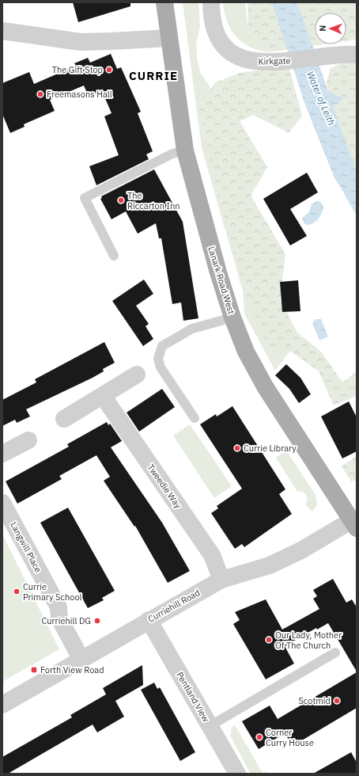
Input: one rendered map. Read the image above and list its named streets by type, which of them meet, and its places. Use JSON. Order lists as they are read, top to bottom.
{
  "streets": {
    "main road": ["Lanark Road West"],
    "street": [
      "Kirkgate",
      "Tweedie Way",
      "Langwill Place",
      "Curriehill Road",
      "Pentland View"
    ]
  },
  "crossings": [
    ["Lanark Road West", "Curriehill Road"],
    ["Tweedie Way", "Curriehill Road"],
    ["Langwill Place", "Curriehill Road"],
    ["Curriehill Road", "Pentland View"]
  ],
  "districts": ["CURRIE"],
  "water": ["Water of Leith"],
  "places": {
    "other": [
      "The Gift Stop",
      "Freemasons Hall",
      "The Riccarton Inn",
      "Currie Library",
      "Currie Primary School",
      "Curriehill DG",
      "Our Lady, Mother Of The Church",
      "Scotmid",
      "Corner Curry House"
    ],
    "transit": ["Forth View Road"]
  },
  "north": "left"
}
